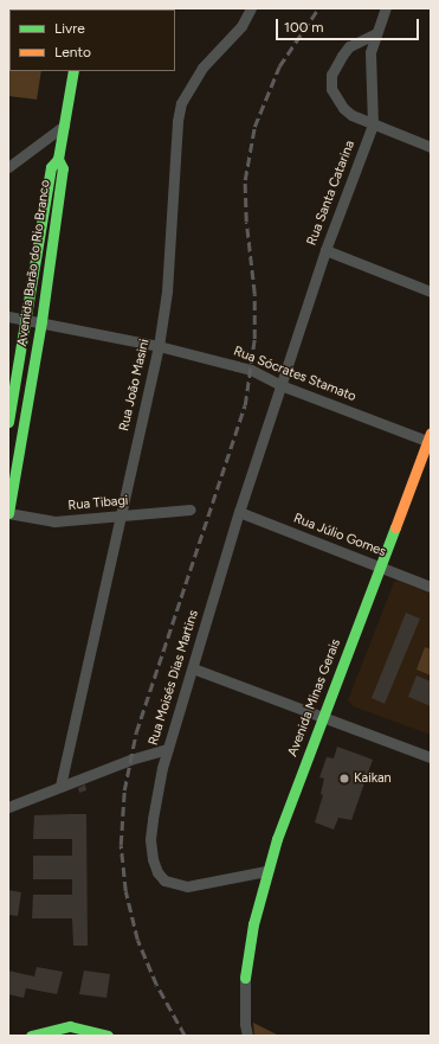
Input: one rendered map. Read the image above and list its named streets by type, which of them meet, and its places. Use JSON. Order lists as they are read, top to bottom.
{
  "streets": {
    "street": [
      "Rua Santa Catarina",
      "Avenida Barão do Rio Branco",
      "Rua Sócrates Stamato",
      "Rua João Masini",
      "Rua Tibagi",
      "Rua Júlio Gomes",
      "Rua Moisés Dias Martins",
      "Avenida Minas Gerais"
    ]
  },
  "crossings": [
    ["Rua Santa Catarina", "Rua Sócrates Stamato"],
    ["Rua Santa Catarina", "Rua Moisés Dias Martins"],
    ["Avenida Barão do Rio Branco", "Rua Sócrates Stamato"],
    ["Avenida Barão do Rio Branco", "Rua Tibagi"],
    ["Rua Sócrates Stamato", "Rua João Masini"],
    ["Rua Sócrates Stamato", "Rua Moisés Dias Martins"],
    ["Rua Sócrates Stamato", "Avenida Minas Gerais"],
    ["Rua João Masini", "Rua Tibagi"],
    ["Rua Júlio Gomes", "Rua Moisés Dias Martins"],
    ["Rua Júlio Gomes", "Avenida Minas Gerais"],
    ["Rua Moisés Dias Martins", "Avenida Minas Gerais"]
  ],
  "places": ["Kaikan"],
  "legend": ["Livre", "Lento"],
  "scale_bar": "100 m"
}
